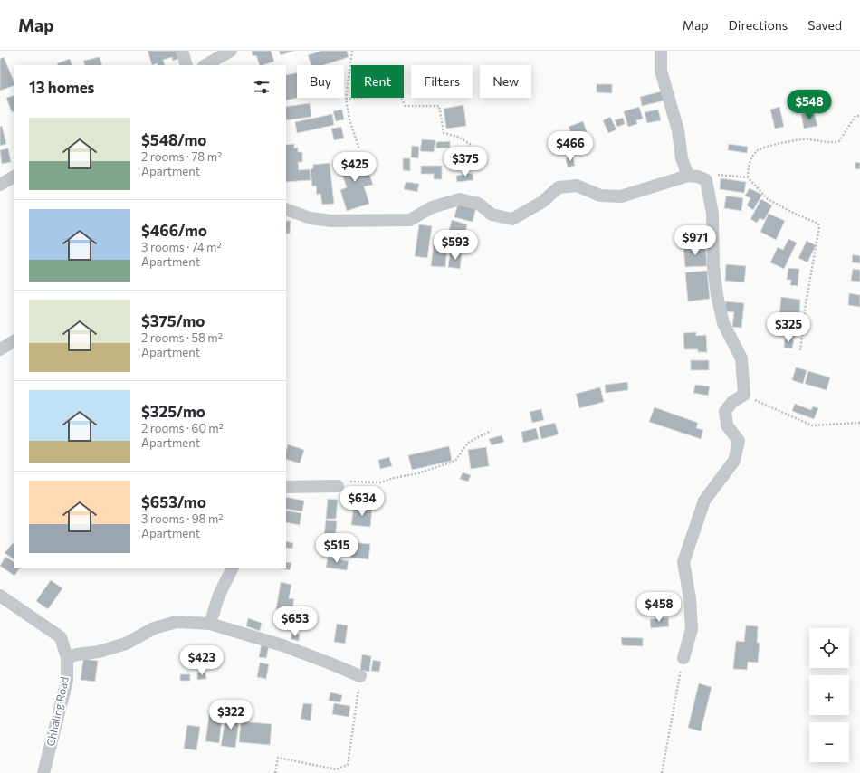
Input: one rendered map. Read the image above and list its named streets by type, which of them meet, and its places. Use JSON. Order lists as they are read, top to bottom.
{
  "streets": {
    "street": ["Chhaling Road"]
  },
  "page": {
    "header": "Map",
    "nav": ["Map", "Directions", "Saved"],
    "chip": [
      "Buy",
      "Rent",
      "Filters",
      "New"
    ],
    "heading": "13 homes",
    "price": [
      "$548",
      "$466",
      "$375",
      "$425",
      "$971",
      "$593",
      "$325",
      "$634",
      "$515",
      "$458",
      "$653",
      "$423",
      "$322"
    ],
    "list": [
      {
        "name": "$548/mo",
        "note": "2 rooms · 78 m² · Apartment"
      },
      {
        "name": "$466/mo",
        "note": "3 rooms · 74 m² · Apartment"
      },
      {
        "name": "$375/mo",
        "note": "2 rooms · 58 m² · Apartment"
      },
      {
        "name": "$325/mo",
        "note": "2 rooms · 60 m² · Apartment"
      },
      {
        "name": "$653/mo",
        "note": "3 rooms · 98 m² · Apartment"
      }
    ],
    "map_buttons": ["+", "−"]
  }
}
